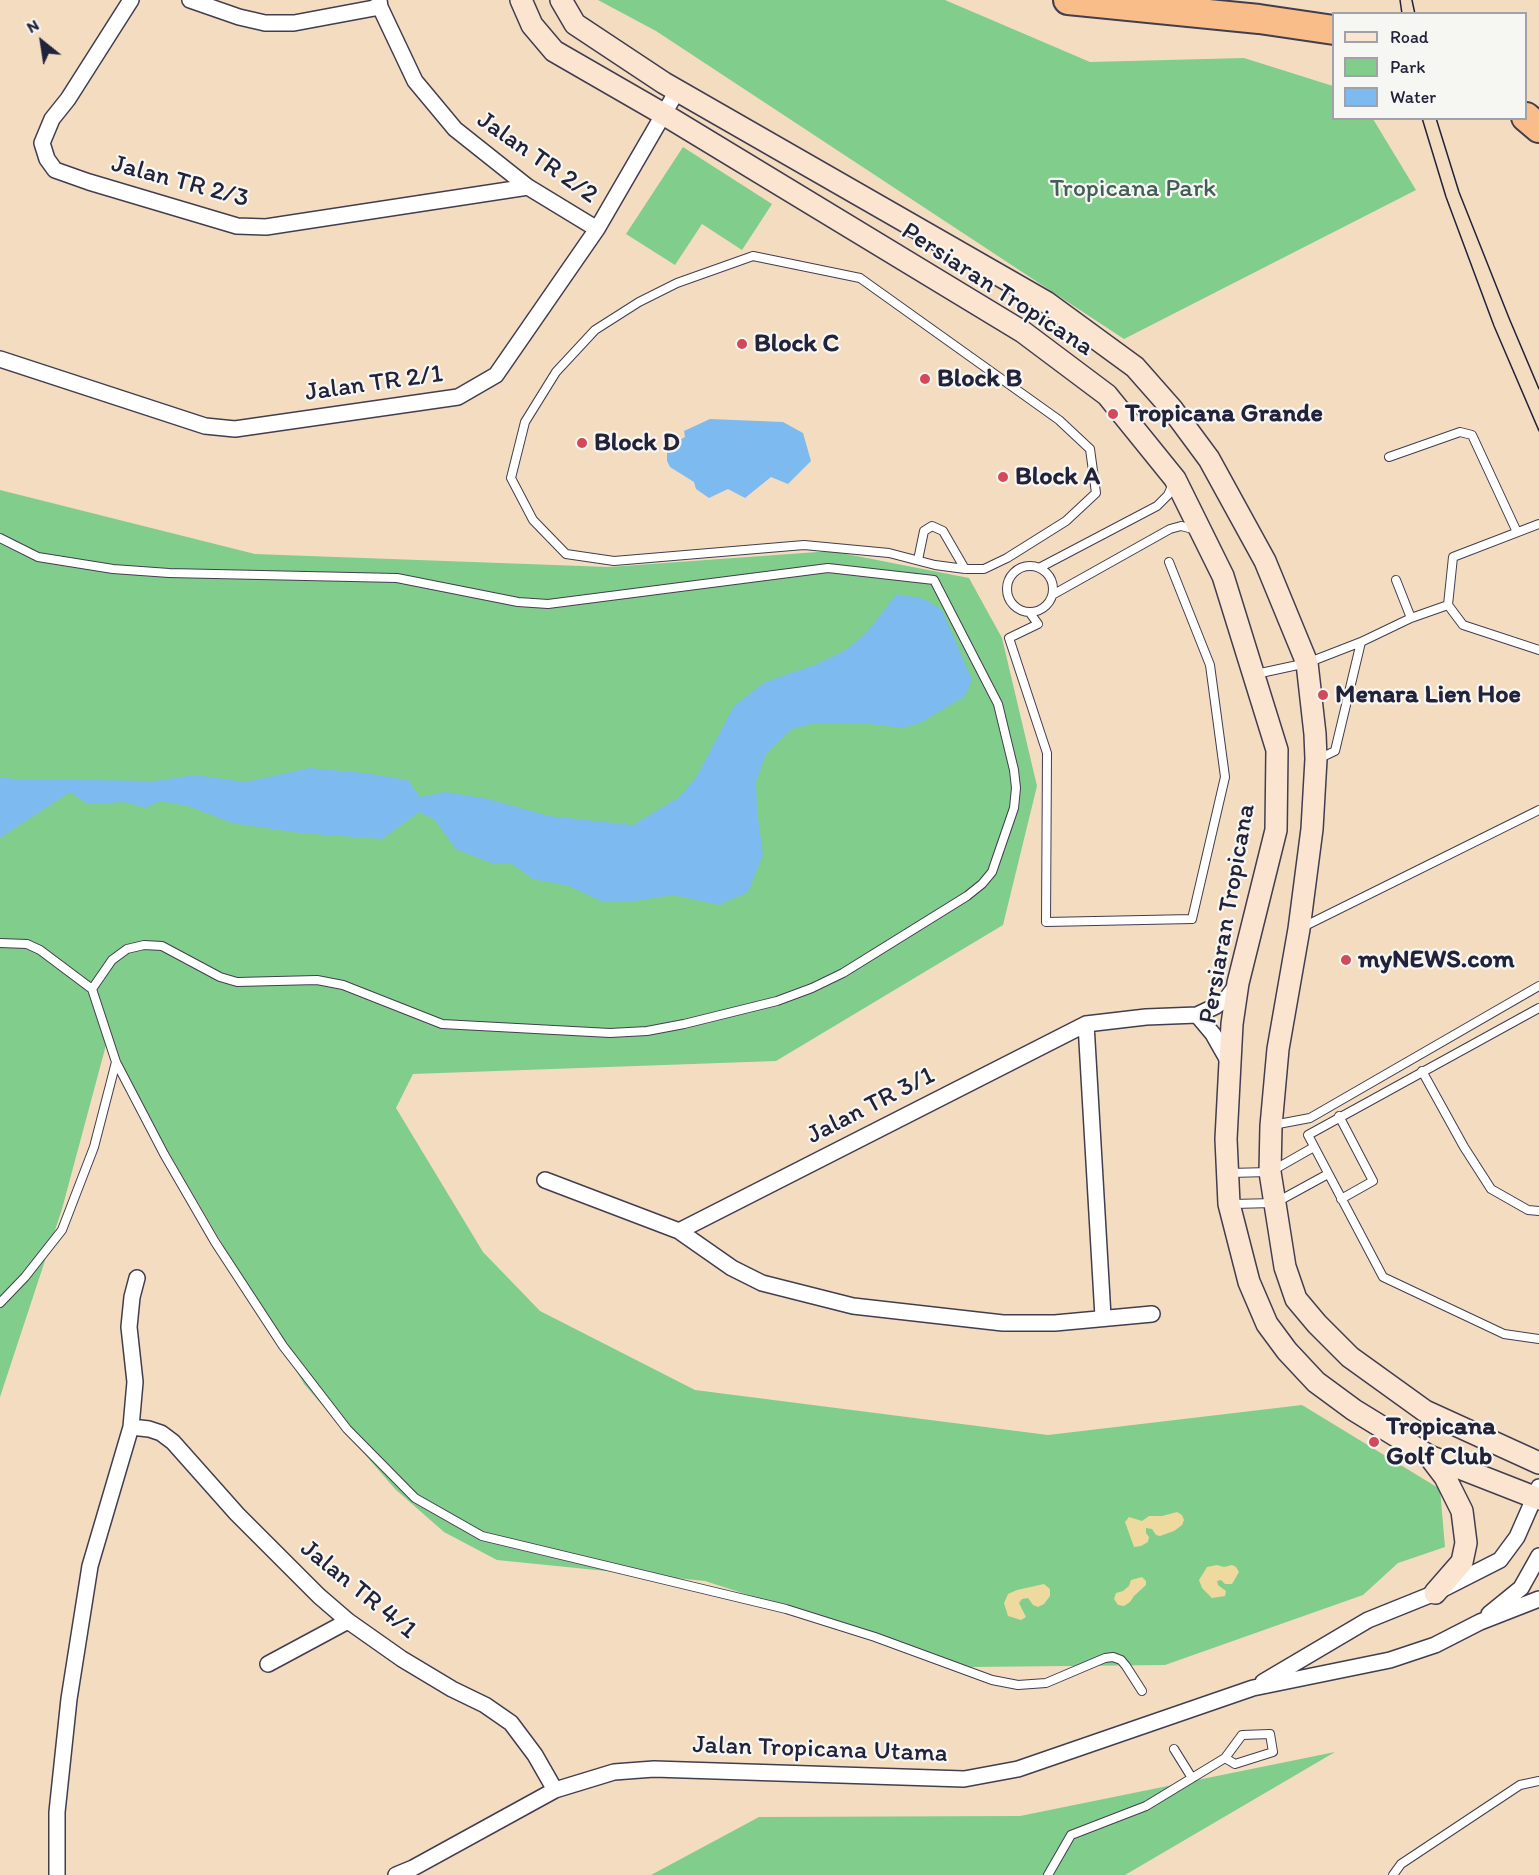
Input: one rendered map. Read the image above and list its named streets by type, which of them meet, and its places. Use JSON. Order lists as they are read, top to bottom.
{
  "streets": {
    "main road": ["Persiaran Tropicana"],
    "street": [
      "Jalan TR 2/2",
      "Jalan TR 2/3",
      "Jalan TR 2/1",
      "Jalan TR 3/1",
      "Jalan TR 4/1",
      "Jalan Tropicana Utama"
    ]
  },
  "crossings": [
    ["Jalan TR 2/2", "Jalan TR 2/3"],
    ["Jalan TR 2/2", "Jalan TR 2/1"],
    ["Persiaran Tropicana", "Jalan TR 2/1"],
    ["Persiaran Tropicana", "Jalan Tropicana Utama"],
    ["Jalan TR 4/1", "Jalan Tropicana Utama"]
  ],
  "parks": ["Tropicana Park"],
  "places": [
    "Block C",
    "Block B",
    "Tropicana Grande",
    "Block D",
    "Block A",
    "Menara Lien Hoe",
    "myNEWS.com",
    "Tropicana Golf Club"
  ],
  "legend": ["Road", "Park", "Water"],
  "north": "top left"
}
